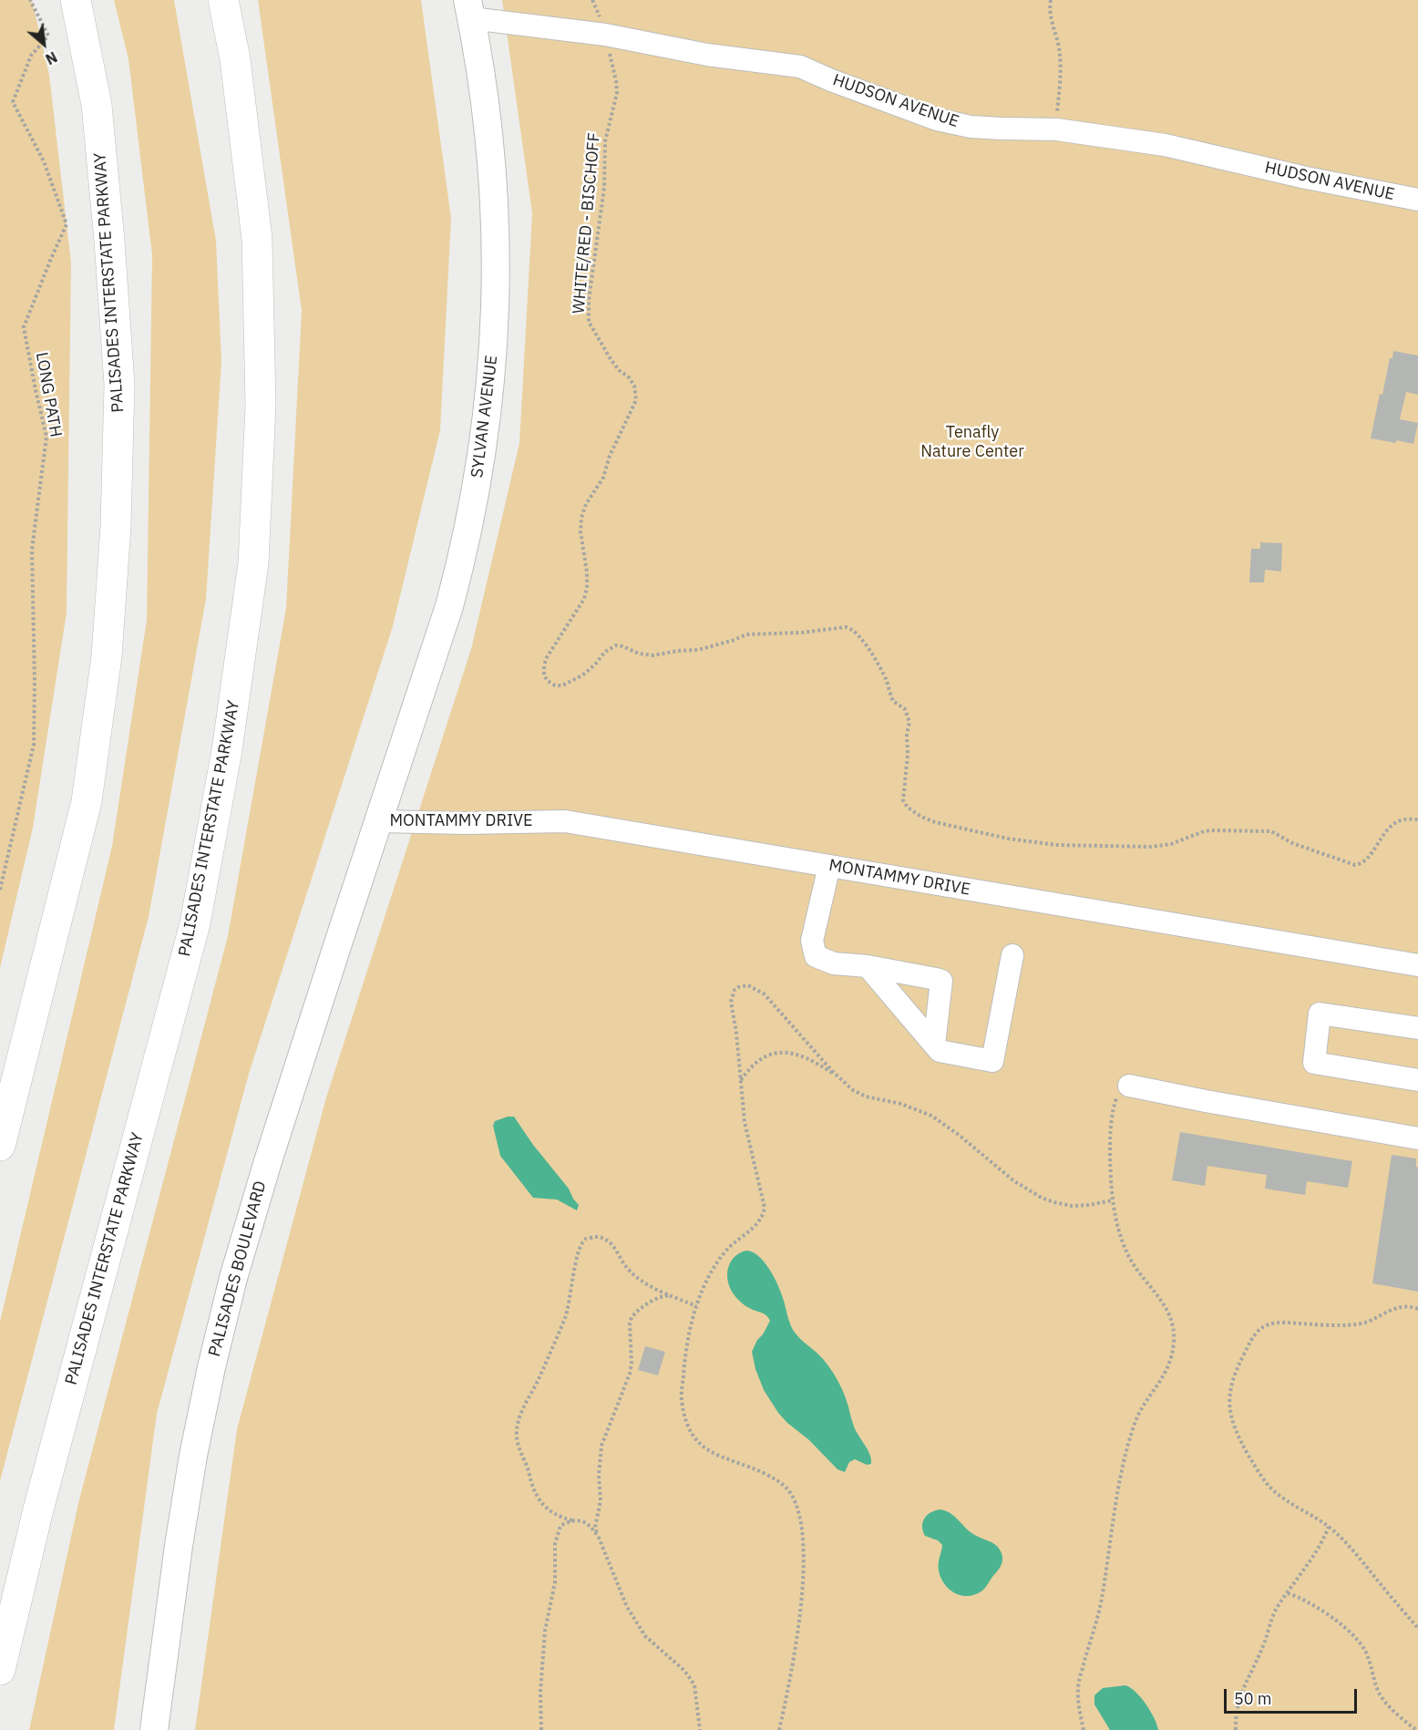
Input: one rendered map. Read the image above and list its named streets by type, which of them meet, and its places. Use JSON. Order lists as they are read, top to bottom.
{
  "streets": {
    "highway": ["PALISADES INTERSTATE PARKWAY"],
    "main road": ["SYLVAN AVENUE", "PALISADES BOULEVARD"],
    "street": ["HUDSON AVENUE", "MONTAMMY DRIVE"],
    "path": ["WHITE/RED - BISCHOFF", "LONG PATH"]
  },
  "crossings": [
    ["HUDSON AVENUE", "WHITE/RED - BISCHOFF"],
    ["HUDSON AVENUE", "SYLVAN AVENUE"],
    ["SYLVAN AVENUE", "MONTAMMY DRIVE"],
    ["SYLVAN AVENUE", "PALISADES BOULEVARD"],
    ["MONTAMMY DRIVE", "PALISADES BOULEVARD"]
  ],
  "parks": ["Tenafly Nature Center"],
  "scale_bar": "50 m",
  "north": "bottom right"
}
